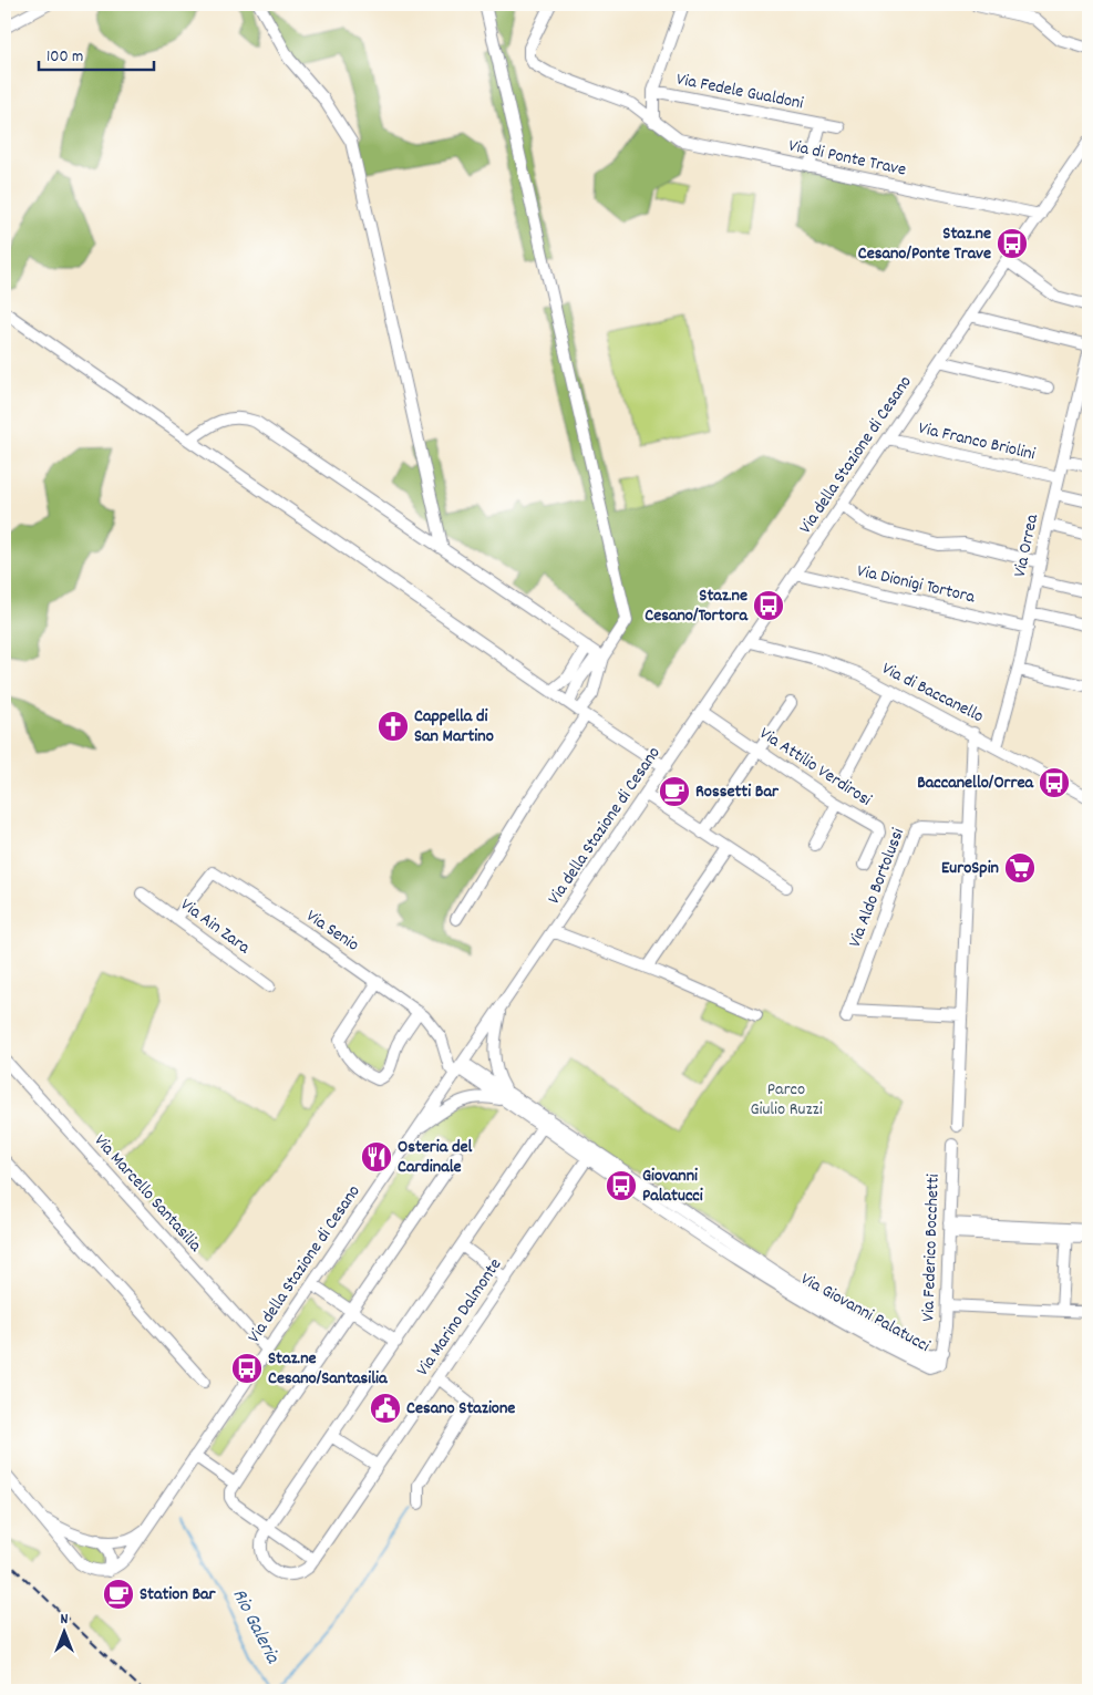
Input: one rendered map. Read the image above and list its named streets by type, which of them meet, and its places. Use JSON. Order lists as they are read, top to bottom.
{
  "streets": {
    "street": [
      "Via Fedele Gualdoni",
      "Via di Ponte Trave",
      "Via Franco Briolini",
      "Via della Stazione di Cesano",
      "Via Orrea",
      "Via Dionigi Tortora",
      "Via di Baccanello",
      "Via Attilio Verdirosi",
      "Via Aldo Bortolussi",
      "Via Ain Zara",
      "Via Senio",
      "Via Marcello Santasilia",
      "Via Federico Bocchetti",
      "Via Giovanni Palatucci",
      "Via Marino Dalmonte"
    ]
  },
  "crossings": [
    ["Via Fedele Gualdoni", "Via di Ponte Trave"],
    ["Via di Ponte Trave", "Via della Stazione di Cesano"],
    ["Via Franco Briolini", "Via della Stazione di Cesano"],
    ["Via Franco Briolini", "Via Orrea"],
    ["Via della Stazione di Cesano", "Via Dionigi Tortora"],
    ["Via della Stazione di Cesano", "Via di Baccanello"],
    ["Via della Stazione di Cesano", "Via Attilio Verdirosi"],
    ["Via della Stazione di Cesano", "Via Senio"],
    ["Via della Stazione di Cesano", "Via Marcello Santasilia"],
    ["Via della Stazione di Cesano", "Via Giovanni Palatucci"],
    ["Via Orrea", "Via Dionigi Tortora"],
    ["Via Orrea", "Via di Baccanello"],
    ["Via Ain Zara", "Via Senio"],
    ["Via Senio", "Via Giovanni Palatucci"],
    ["Via Federico Bocchetti", "Via Giovanni Palatucci"],
    ["Via Giovanni Palatucci", "Via Marino Dalmonte"]
  ],
  "water": ["Rio Galeria"],
  "parks": ["Parco Giulio Ruzzi"],
  "places": {
    "bus stop": [
      "Staz.ne Cesano/Ponte Trave",
      "Staz.ne Cesano/Tortora",
      "Baccanello/Orrea",
      "Giovanni Palatucci",
      "Staz.ne Cesano/Santasilia"
    ],
    "church": ["Cappella di San Martino"],
    "cafe": ["Rossetti Bar", "Station Bar"],
    "supermarket": ["EuroSpin"],
    "restaurant": ["Osteria del Cardinale"],
    "public building": ["Cesano Stazione"]
  },
  "scale_bar": "100 m",
  "north": "top"
}
